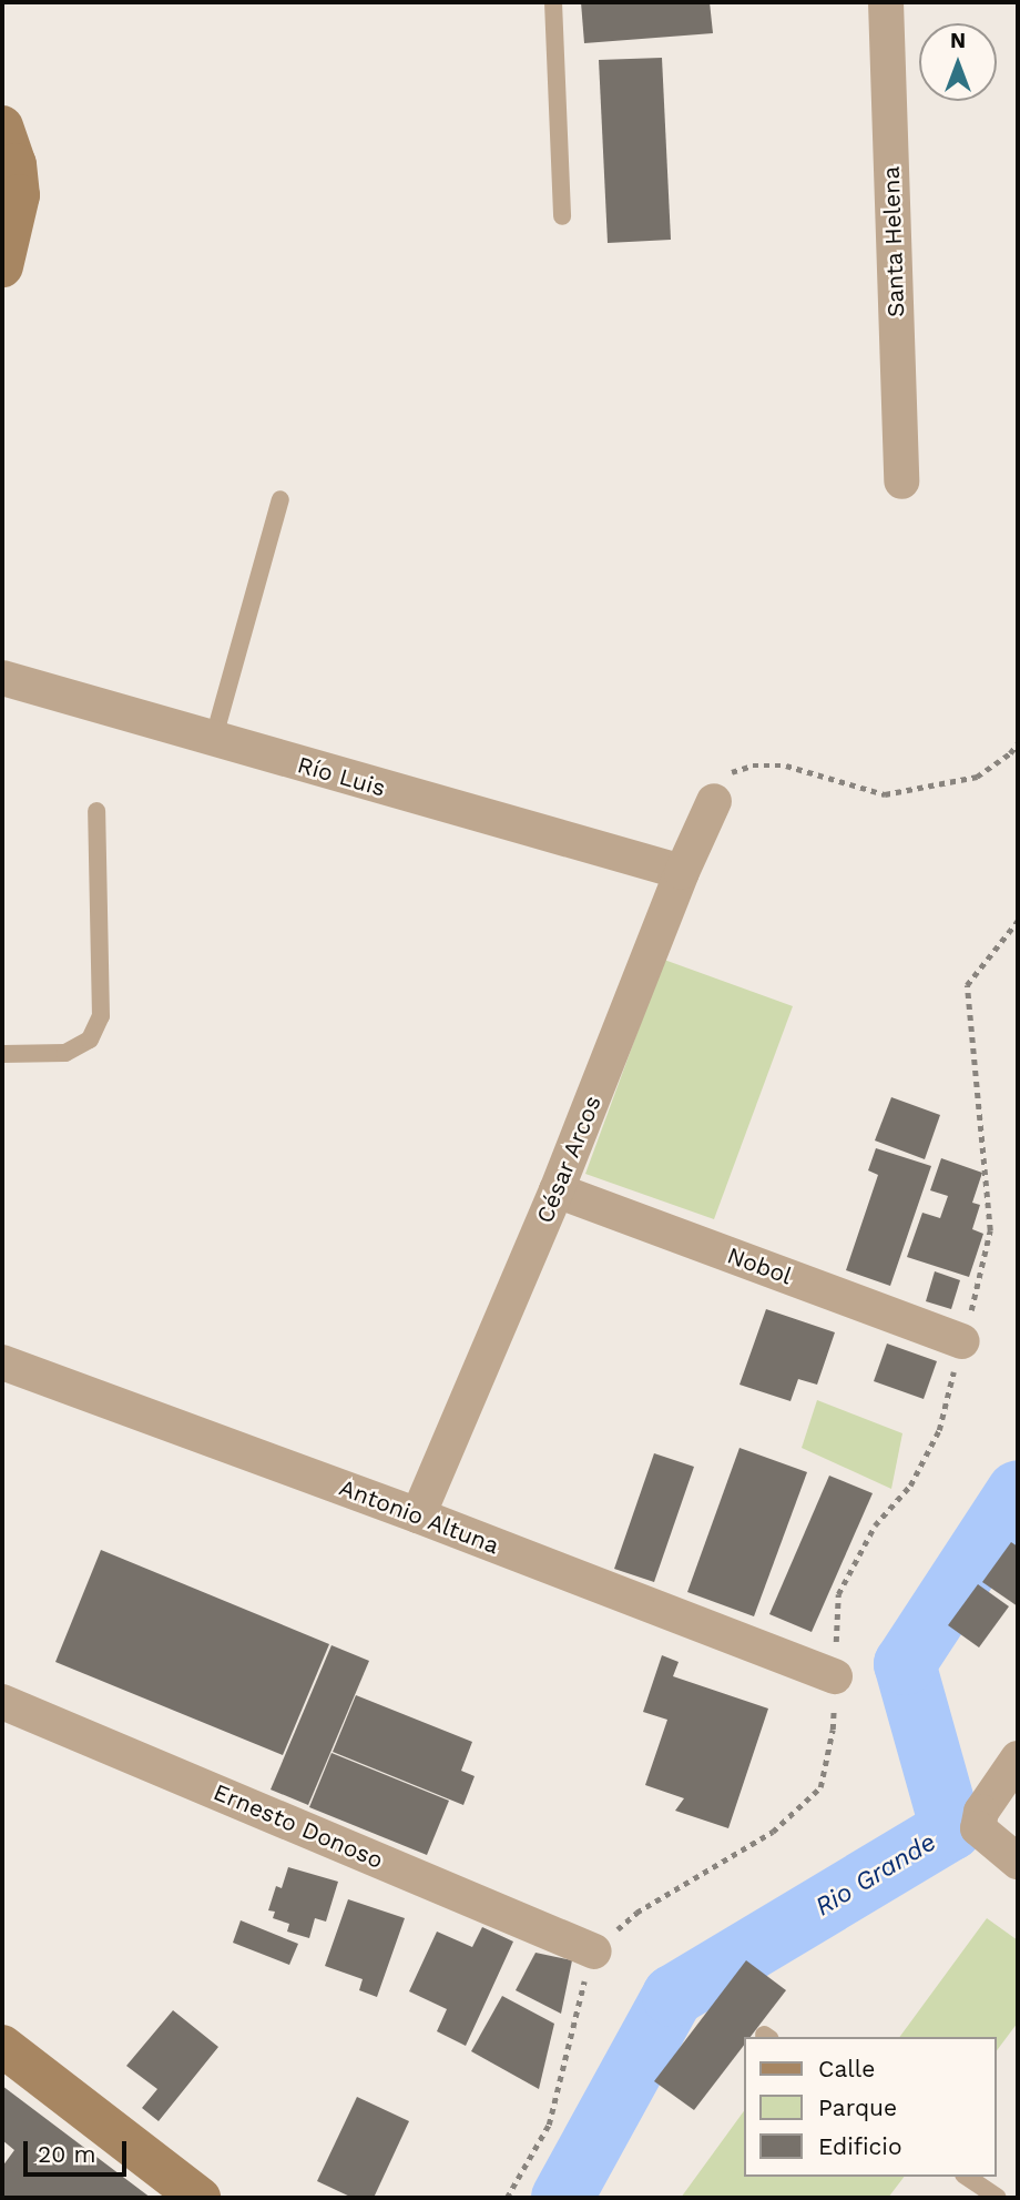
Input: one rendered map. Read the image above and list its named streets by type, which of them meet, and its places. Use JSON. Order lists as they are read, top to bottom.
{
  "streets": {
    "street": [
      "Santa Helena",
      "Río Luis",
      "César Arcos",
      "Nobol",
      "Antonio Altuna",
      "Ernesto Donoso"
    ]
  },
  "crossings": [
    ["Río Luis", "César Arcos"],
    ["César Arcos", "Nobol"],
    ["César Arcos", "Antonio Altuna"]
  ],
  "water": ["Rio Grande"],
  "legend": ["Calle", "Parque", "Edificio"],
  "scale_bar": "20 m",
  "north": "top"
}
